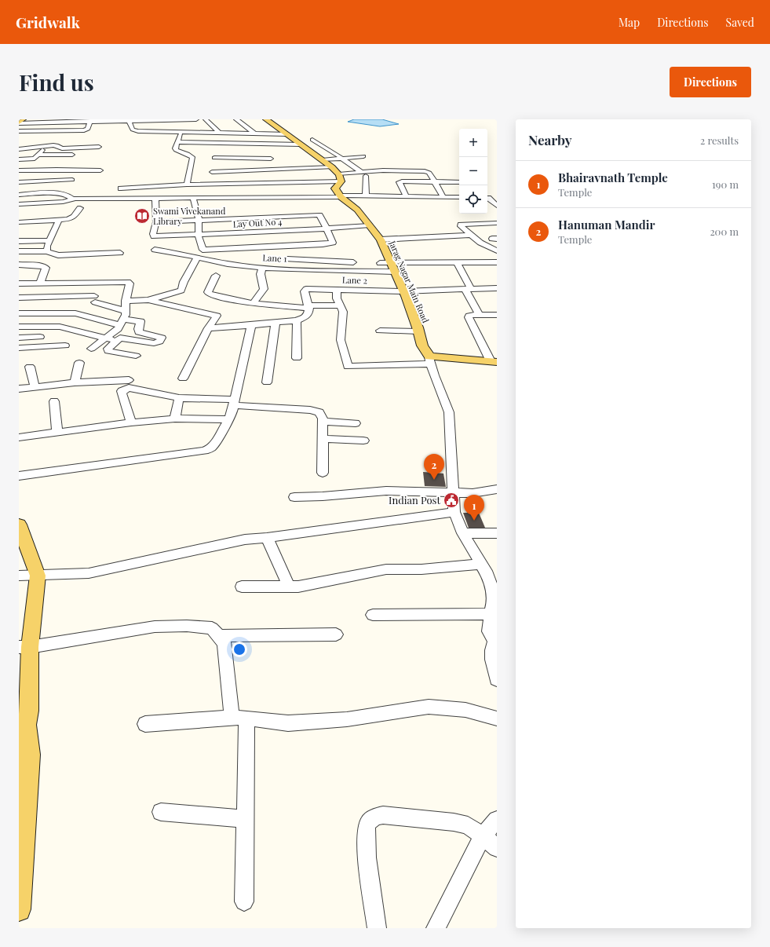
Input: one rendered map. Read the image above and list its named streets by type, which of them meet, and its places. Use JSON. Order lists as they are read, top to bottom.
{
  "streets": {
    "main road": ["Jarag Nagar Main Road"],
    "street": ["Lay Out No 4", "Lane 1", "Lane 2"]
  },
  "crossings": [
    ["Lay Out No 4", "Jarag Nagar Main Road"],
    ["Lane 1", "Jarag Nagar Main Road"],
    ["Lane 2", "Jarag Nagar Main Road"]
  ],
  "places": {
    "library": ["Swami Vivekanand Library"],
    "public building": ["Indian Post"]
  },
  "page": {
    "header": "Gridwalk",
    "nav": ["Map", "Directions", "Saved"],
    "buttons": "Directions",
    "title": "Find us",
    "heading": ["Nearby", "2 results"],
    "map_buttons": ["+", "−"],
    "list": [
      {
        "mark": "1",
        "name": "Bhairavnath Temple",
        "note": "Temple",
        "value": "190 m"
      },
      {
        "mark": "2",
        "name": "Hanuman Mandir",
        "note": "Temple",
        "value": "200 m"
      }
    ],
    "pins": ["2", "1"]
  }
}
